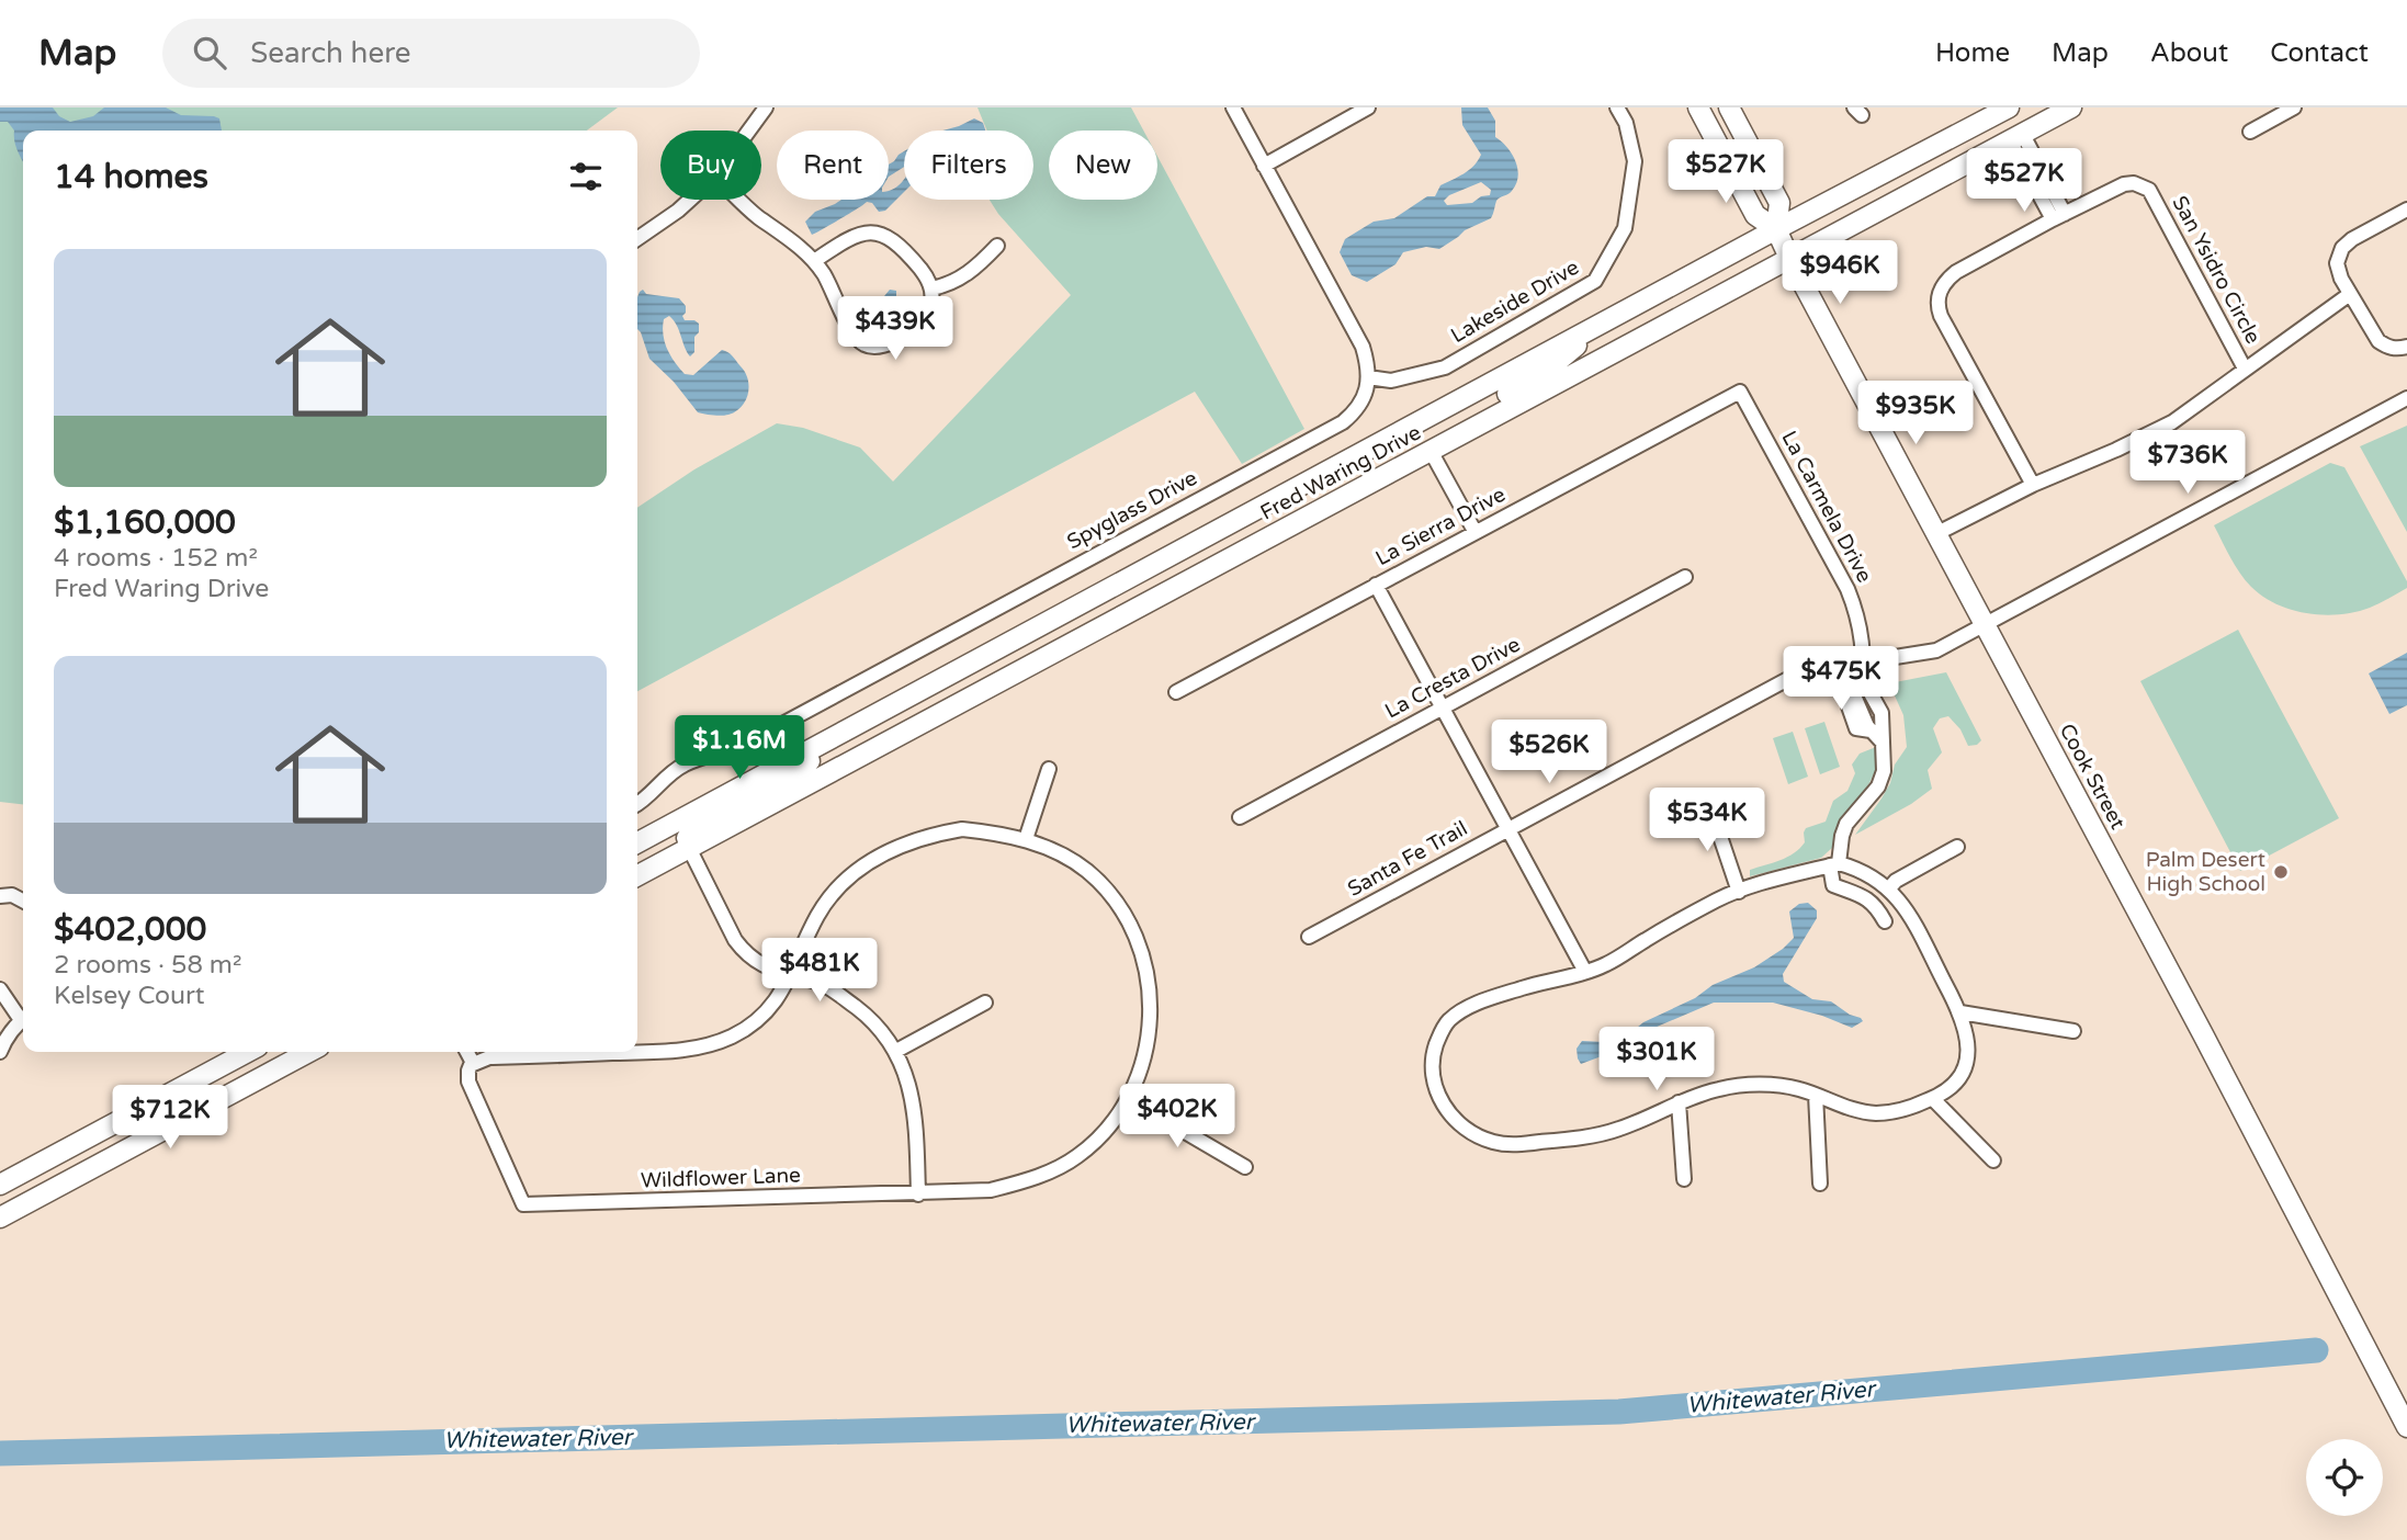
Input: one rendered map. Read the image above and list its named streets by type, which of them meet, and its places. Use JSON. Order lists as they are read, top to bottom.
{
  "streets": {
    "main road": ["Fred Waring Drive", "Cook Street"],
    "street": [
      "San Ysidro Circle",
      "Lakeside Drive",
      "La Carmela Drive",
      "Spyglass Drive",
      "La Sierra Drive",
      "La Cresta Drive",
      "Santa Fe Trail",
      "Wildflower Lane"
    ]
  },
  "crossings": [
    ["Lakeside Drive", "Spyglass Drive"],
    ["Fred Waring Drive", "Cook Street"],
    ["La Carmela Drive", "La Sierra Drive"],
    ["La Carmela Drive", "Santa Fe Trail"],
    ["Cook Street", "Santa Fe Trail"]
  ],
  "water": ["Whitewater River"],
  "places": ["Palm Desert High School"],
  "page": {
    "header": "Map",
    "search": "Search here",
    "nav": [
      "Home",
      "Map",
      "About",
      "Contact"
    ],
    "chip": [
      "Buy",
      "Rent",
      "Filters",
      "New"
    ],
    "heading": "14 homes",
    "price": [
      "$527K",
      "$527K",
      "$946K",
      "$439K",
      "$935K",
      "$736K",
      "$475K",
      "$1.16M",
      "$526K",
      "$534K",
      "$481K",
      "$301K",
      "$402K",
      "$712K"
    ],
    "list": [
      {
        "name": "$1,160,000",
        "note": "4 rooms · 152 m² · Fred Waring Drive"
      },
      {
        "name": "$402,000",
        "note": "2 rooms · 58 m² · Kelsey Court"
      }
    ]
  }
}
